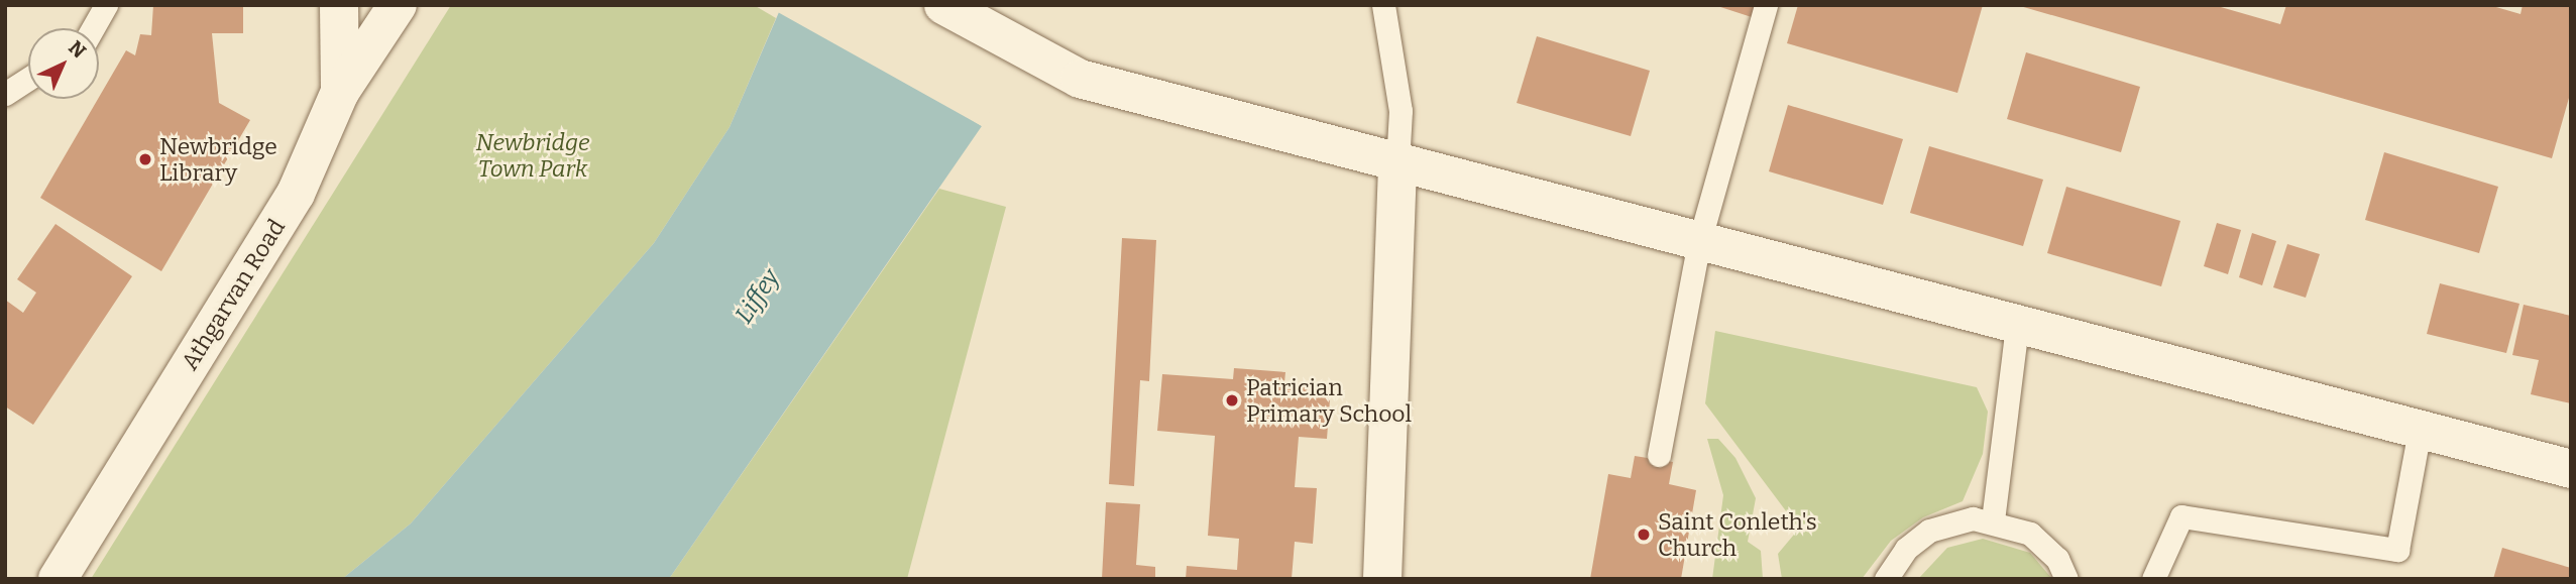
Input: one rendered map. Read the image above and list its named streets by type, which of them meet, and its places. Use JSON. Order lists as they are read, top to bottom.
{
  "streets": {
    "main road": ["Athgarvan Road"]
  },
  "water": ["Liffey"],
  "parks": ["Newbridge Town Park"],
  "places": ["Newbridge Library", "Patrician Primary School", "Saint Conleth's Church"],
  "north": "top right"
}
